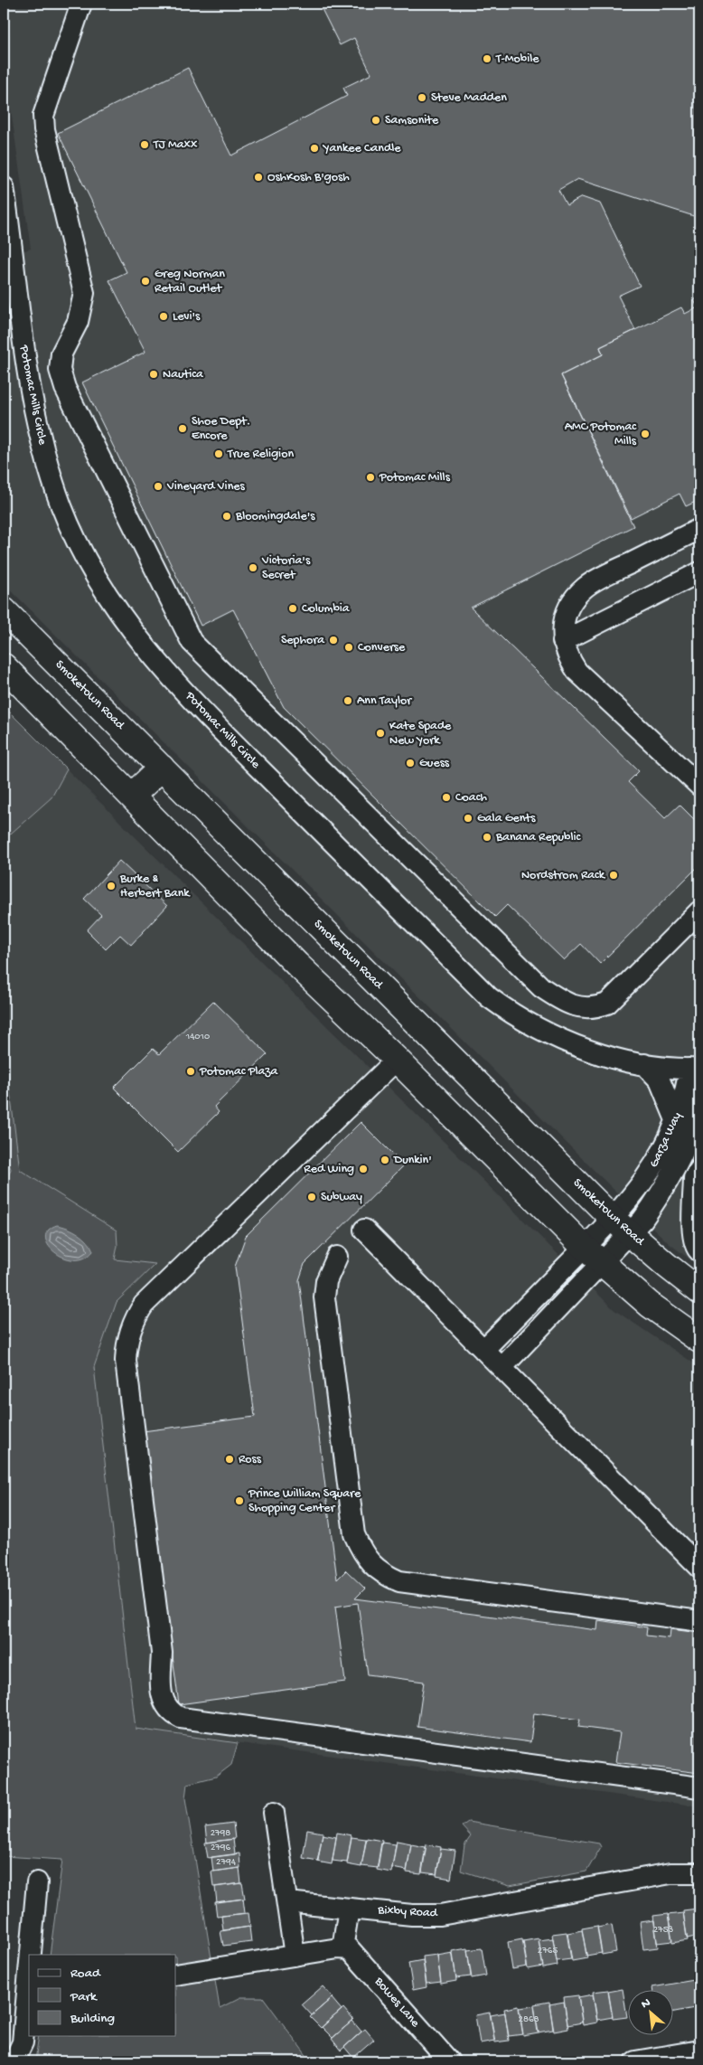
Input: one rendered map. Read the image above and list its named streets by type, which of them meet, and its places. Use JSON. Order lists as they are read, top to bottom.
{
  "streets": {
    "main road": ["Smoketown Road"],
    "street": [
      "Potomac Mills Circle",
      "Garza Way",
      "Bixby Road",
      "Bowes Lane"
    ]
  },
  "crossings": [
    ["Potomac Mills Circle", "Garza Way"],
    ["Smoketown Road", "Garza Way"]
  ],
  "places": [
    "T-Mobile",
    "Steve Madden",
    "Samsonite",
    "TJ Maxx",
    "Yankee Candle",
    "OshKosh B'gosh",
    "Greg Norman Retail Outlet",
    "Levi's",
    "Nautica",
    "Shoe Dept. Encore",
    "AMC Potomac Mills",
    "True Religion",
    "Potomac Mills",
    "Vineyard Vines",
    "Bloomingdale's",
    "Victoria's Secret",
    "Columbia",
    "Sephora",
    "Converse",
    "Ann Taylor",
    "Kate Spade New York",
    "Guess",
    "Coach",
    "Gala Gents",
    "Banana Republic",
    "Nordstrom Rack",
    "Burke & Herbert Bank",
    "Potomac Plaza",
    "Dunkin'",
    "Red Wing",
    "Subway",
    "Ross",
    "Prince William Square Shopping Center"
  ],
  "house_numbers": [
    "14010",
    "2798",
    "2796",
    "2794",
    "2753",
    "2765",
    "2868"
  ],
  "legend": ["Road", "Park", "Building"],
  "north": "top left"
}
